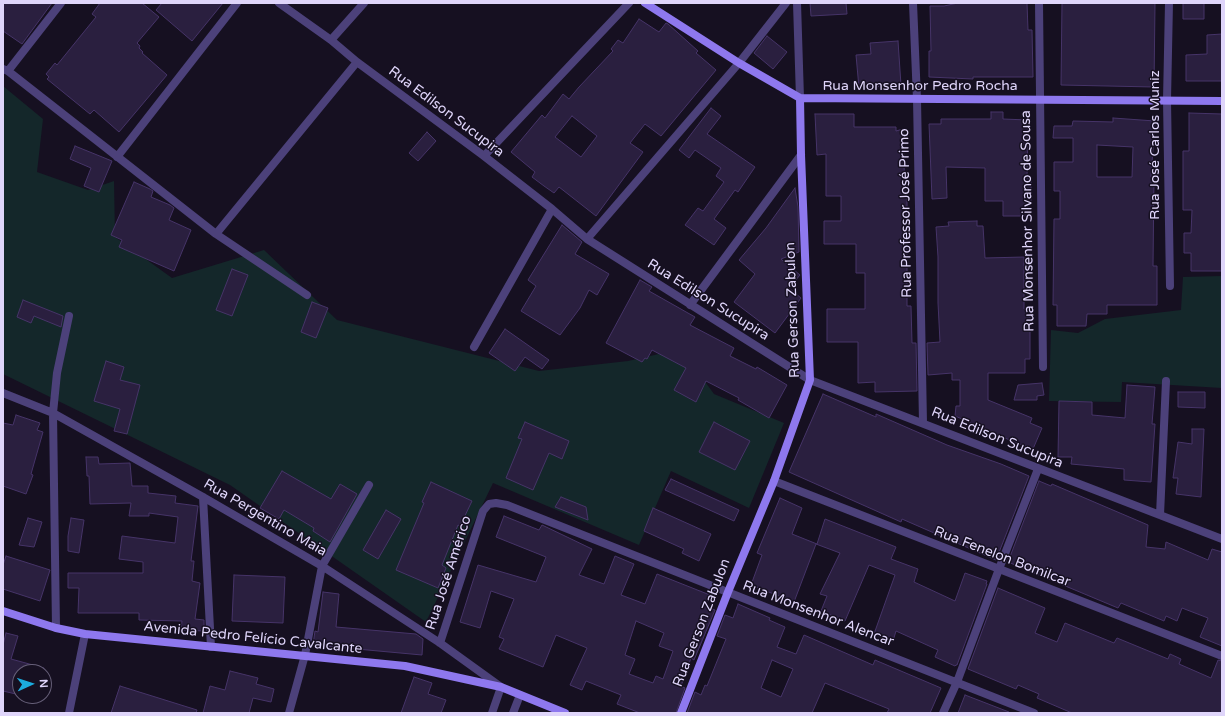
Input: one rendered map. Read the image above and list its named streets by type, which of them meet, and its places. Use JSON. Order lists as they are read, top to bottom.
{
  "streets": {
    "street": [
      "Rua Monsenhor Pedro Rocha",
      "Rua Edilson Sucupira",
      "Rua José Carlos Muniz",
      "Rua Professor José Primo",
      "Rua Monsenhor Silvano de Sousa",
      "Rua Gerson Zabulon",
      "Rua Pergentino Maia",
      "Rua Fenelon Bomilcar",
      "Rua José Américo",
      "Rua Monsenhor Alencar",
      "Avenida Pedro Felício Cavalcante"
    ]
  },
  "crossings": [
    ["Rua Monsenhor Pedro Rocha", "Rua José Carlos Muniz"],
    ["Rua Monsenhor Pedro Rocha", "Rua Professor José Primo"],
    ["Rua Monsenhor Pedro Rocha", "Rua Monsenhor Silvano de Sousa"],
    ["Rua Monsenhor Pedro Rocha", "Rua Gerson Zabulon"],
    ["Rua Edilson Sucupira", "Rua Professor José Primo"],
    ["Rua Edilson Sucupira", "Rua Gerson Zabulon"],
    ["Rua Gerson Zabulon", "Rua Fenelon Bomilcar"],
    ["Rua Gerson Zabulon", "Rua Monsenhor Alencar"],
    ["Rua Pergentino Maia", "Rua José Américo"],
    ["Rua Pergentino Maia", "Avenida Pedro Felício Cavalcante"],
    ["Rua José Américo", "Rua Monsenhor Alencar"]
  ],
  "north": "right"
}
